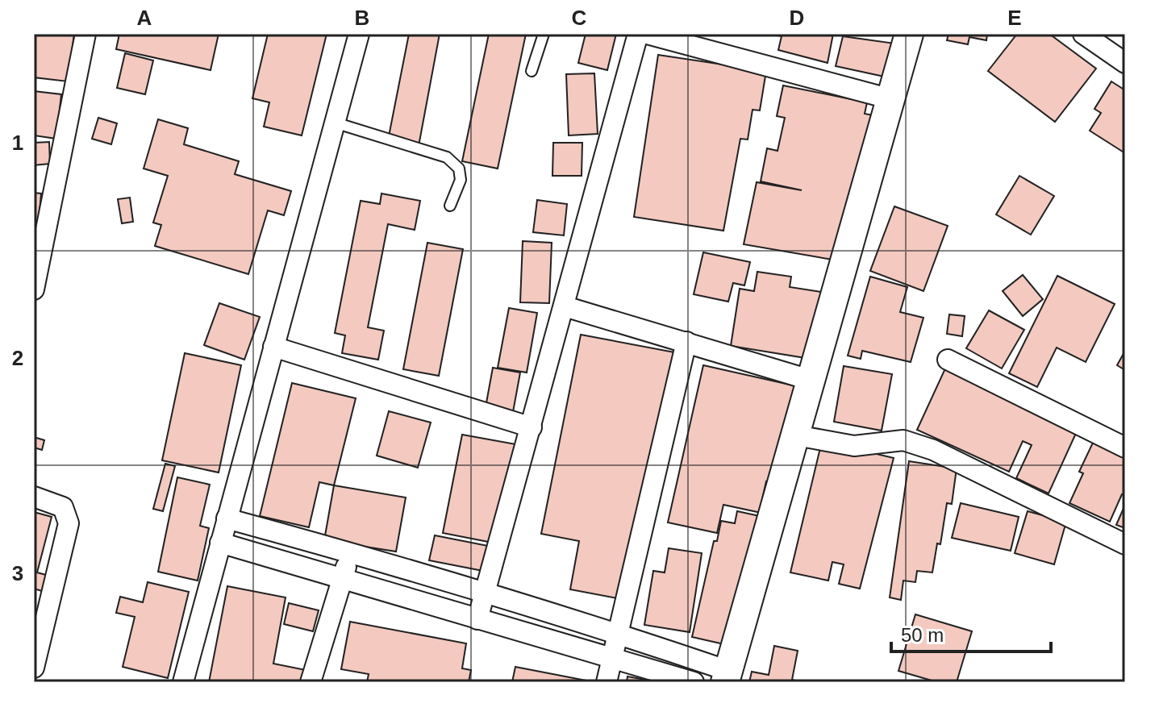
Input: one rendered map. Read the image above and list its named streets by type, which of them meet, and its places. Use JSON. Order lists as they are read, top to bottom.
{
  "scale_bar": "50 m",
  "grid": {
    "columns": [
      "A",
      "B",
      "C",
      "D",
      "E"
    ],
    "rows": ["1", "2", "3"]
  }
}
